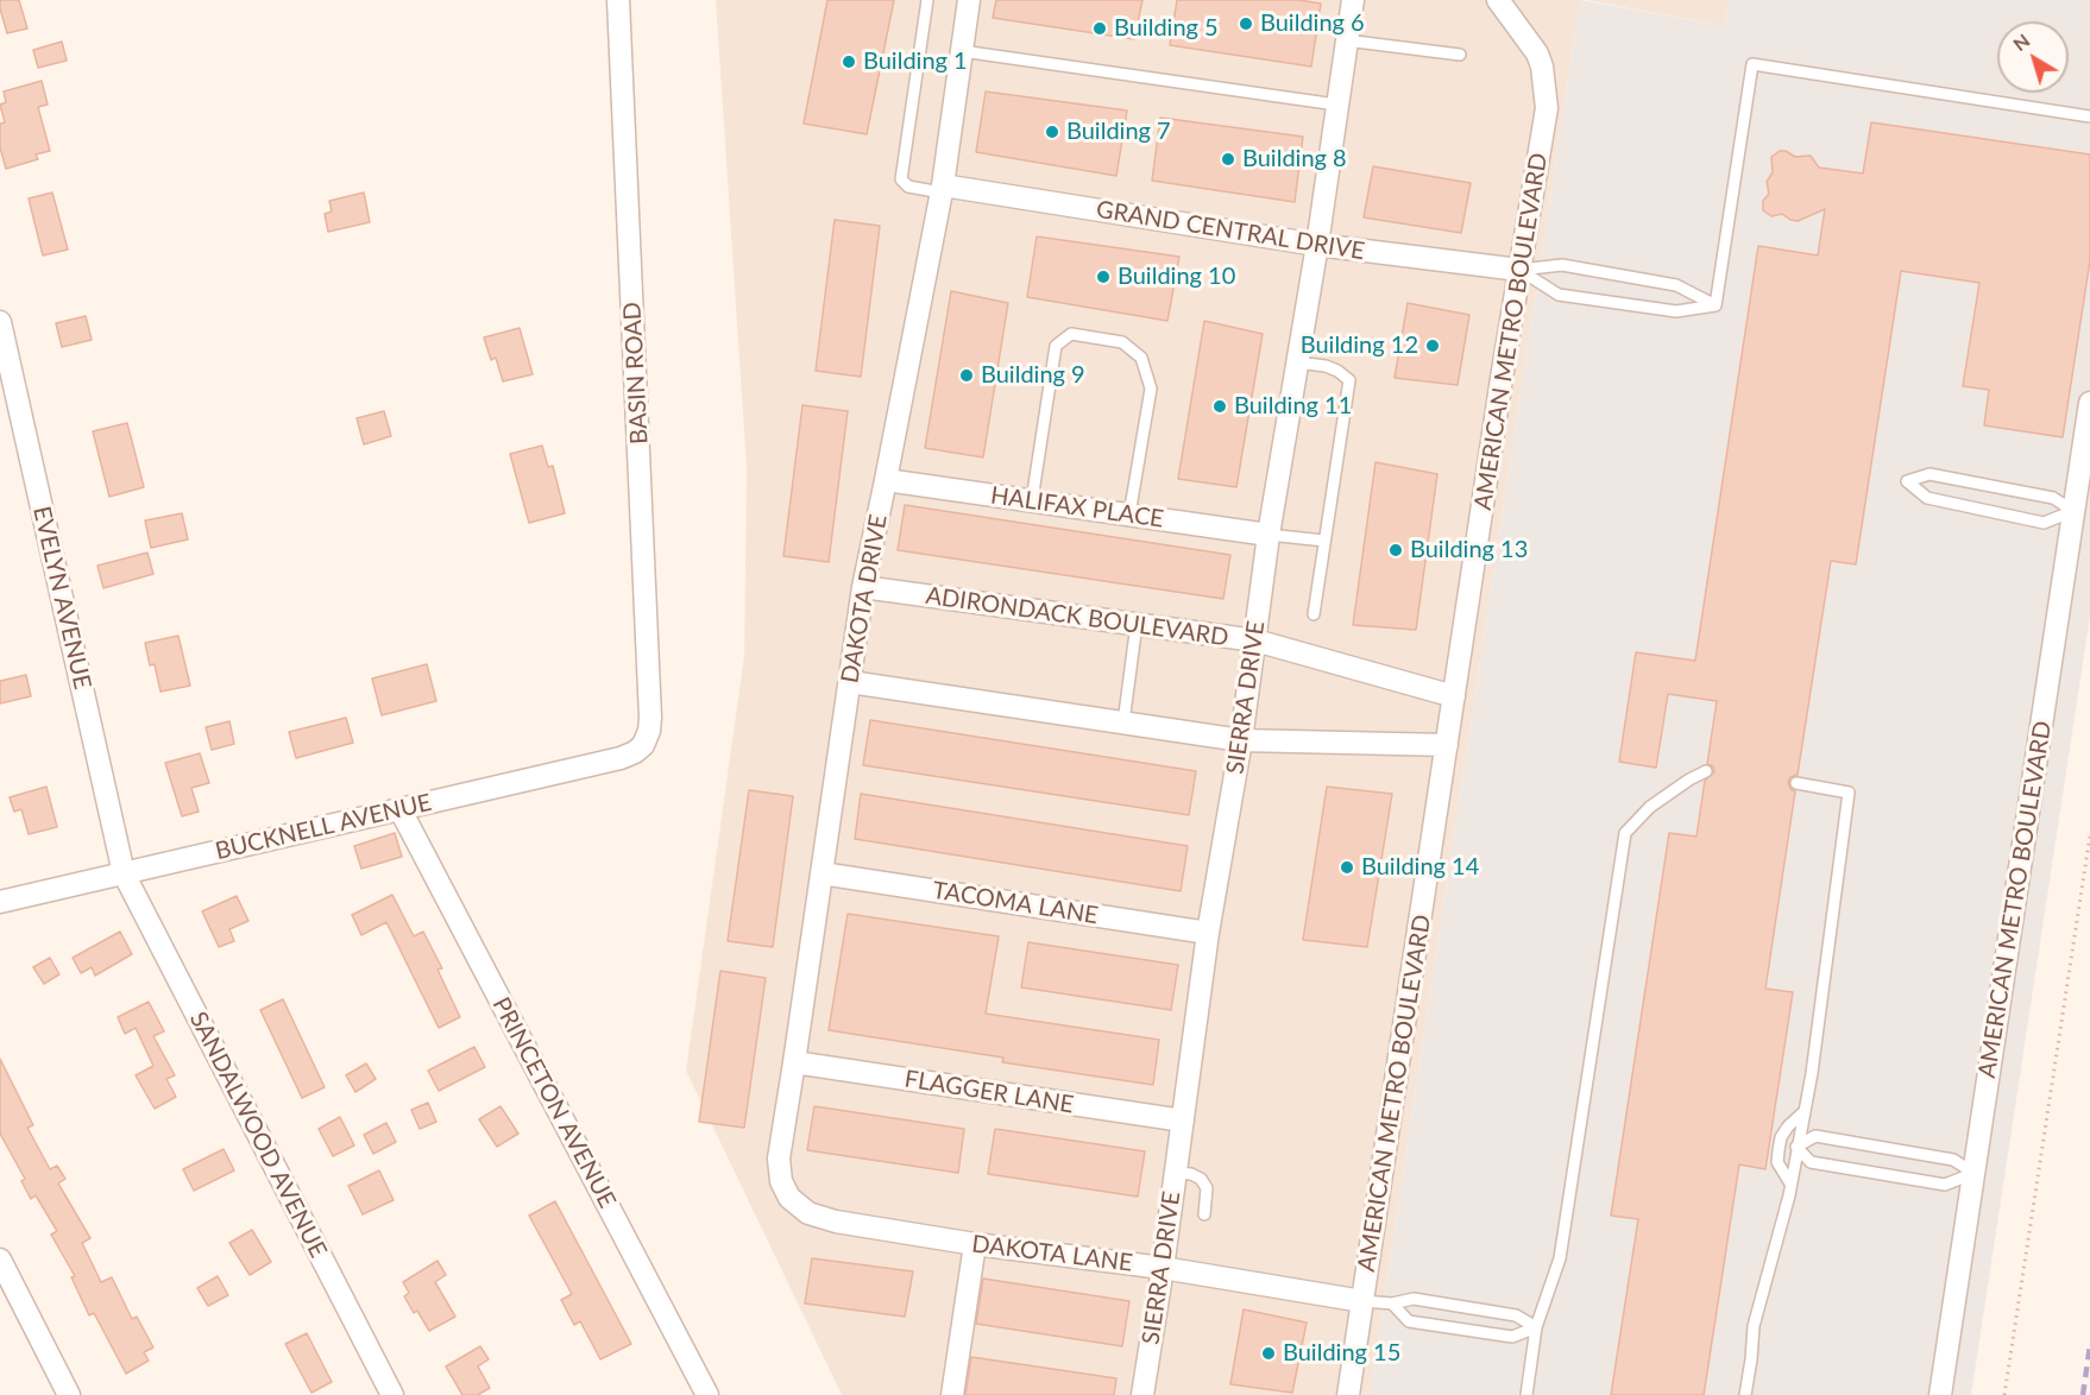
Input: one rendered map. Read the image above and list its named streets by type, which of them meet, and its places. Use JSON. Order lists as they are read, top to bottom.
{
  "streets": {
    "street": [
      "GRAND CENTRAL DRIVE",
      "AMERICAN METRO BOULEVARD",
      "BASIN ROAD",
      "HALIFAX PLACE",
      "EVELYN AVENUE",
      "DAKOTA DRIVE",
      "ADIRONDACK BOULEVARD",
      "SIERRA DRIVE",
      "BUCKNELL AVENUE",
      "TACOMA LANE",
      "FLAGGER LANE",
      "PRINCETON AVENUE",
      "SANDALWOOD AVENUE",
      "DAKOTA LANE"
    ]
  },
  "crossings": [
    ["GRAND CENTRAL DRIVE", "AMERICAN METRO BOULEVARD"],
    ["GRAND CENTRAL DRIVE", "DAKOTA DRIVE"],
    ["GRAND CENTRAL DRIVE", "SIERRA DRIVE"],
    ["AMERICAN METRO BOULEVARD", "ADIRONDACK BOULEVARD"],
    ["AMERICAN METRO BOULEVARD", "DAKOTA LANE"],
    ["BASIN ROAD", "BUCKNELL AVENUE"],
    ["HALIFAX PLACE", "DAKOTA DRIVE"],
    ["HALIFAX PLACE", "SIERRA DRIVE"],
    ["EVELYN AVENUE", "BUCKNELL AVENUE"],
    ["EVELYN AVENUE", "SANDALWOOD AVENUE"],
    ["DAKOTA DRIVE", "ADIRONDACK BOULEVARD"],
    ["DAKOTA DRIVE", "TACOMA LANE"],
    ["DAKOTA DRIVE", "FLAGGER LANE"],
    ["DAKOTA DRIVE", "DAKOTA LANE"],
    ["ADIRONDACK BOULEVARD", "SIERRA DRIVE"],
    ["SIERRA DRIVE", "TACOMA LANE"],
    ["SIERRA DRIVE", "FLAGGER LANE"],
    ["SIERRA DRIVE", "DAKOTA LANE"],
    ["BUCKNELL AVENUE", "PRINCETON AVENUE"],
    ["BUCKNELL AVENUE", "SANDALWOOD AVENUE"]
  ],
  "places": [
    "Building 6",
    "Building 5",
    "Building 1",
    "Building 7",
    "Building 8",
    "Building 10",
    "Building 12",
    "Building 9",
    "Building 11",
    "Building 13",
    "Building 14",
    "Building 15"
  ],
  "north": "top left"
}
